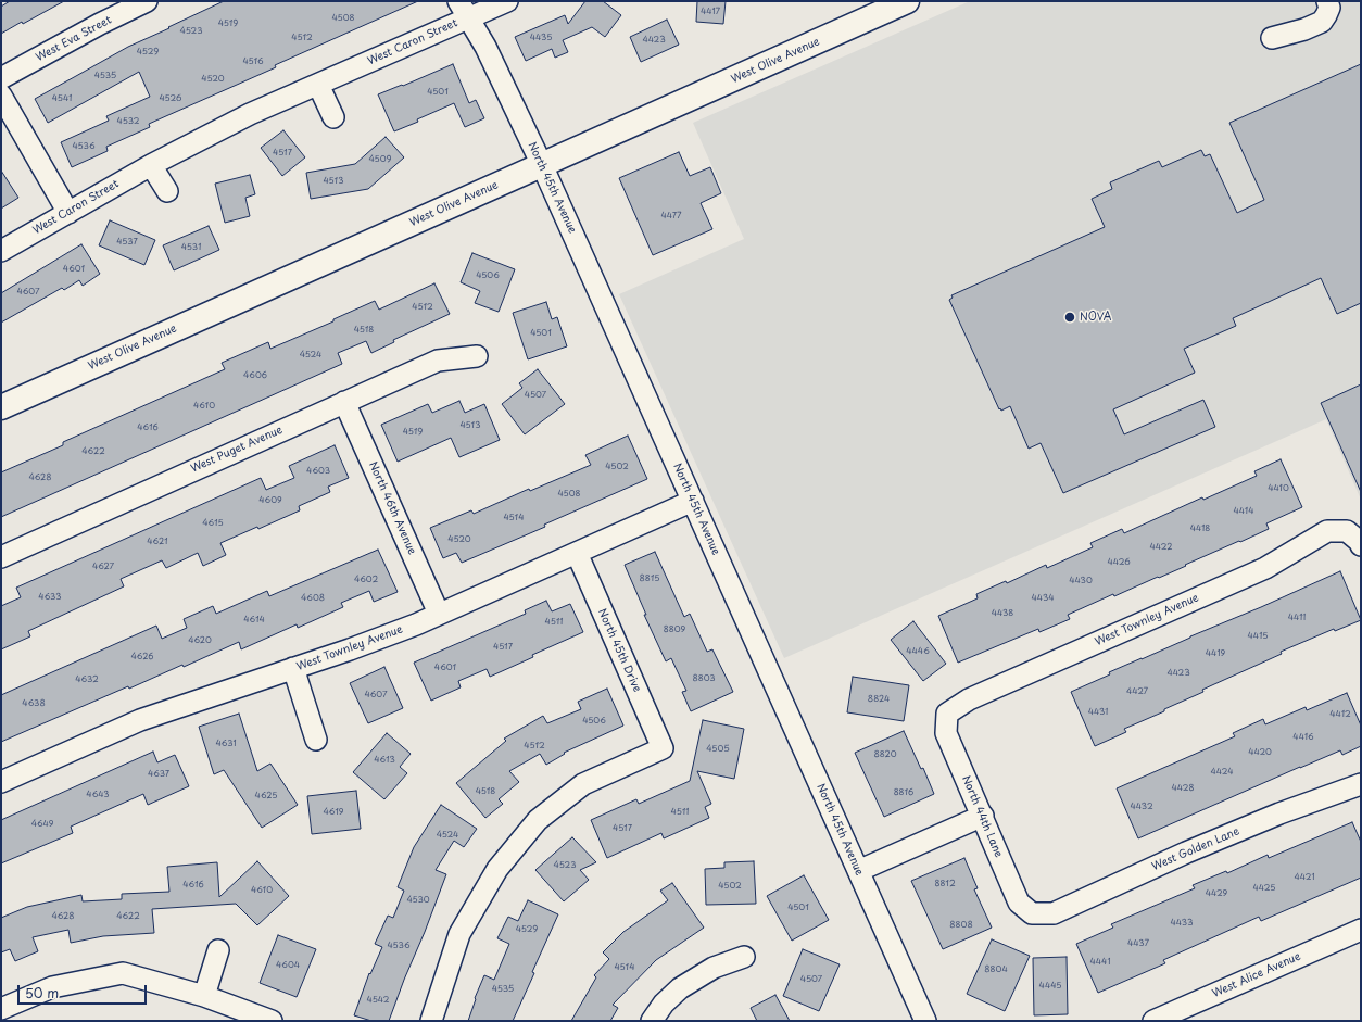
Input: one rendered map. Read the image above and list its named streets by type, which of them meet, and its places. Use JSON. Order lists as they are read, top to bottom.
{
  "streets": {
    "main road": ["West Olive Avenue"],
    "street": [
      "West Eva Street",
      "West Caron Street",
      "North 45th Avenue",
      "West Puget Avenue",
      "North 46th Avenue",
      "West Townley Avenue",
      "North 45th Drive",
      "North 44th Lane",
      "West Golden Lane",
      "West Alice Avenue"
    ]
  },
  "crossings": [
    ["West Caron Street", "North 45th Avenue"],
    ["West Olive Avenue", "North 45th Avenue"],
    ["North 45th Avenue", "West Townley Avenue"],
    ["West Puget Avenue", "North 46th Avenue"],
    ["North 46th Avenue", "West Townley Avenue"],
    ["West Townley Avenue", "North 45th Drive"],
    ["West Townley Avenue", "North 44th Lane"],
    ["North 44th Lane", "West Golden Lane"]
  ],
  "places": ["NOVA"],
  "house_numbers": [
    "4417",
    "4508",
    "4519",
    "4523",
    "4512",
    "4435",
    "4423",
    "4529",
    "4516",
    "4535",
    "4520",
    "4501",
    "4541",
    "4526",
    "4532",
    "4536",
    "4517",
    "4509",
    "4513",
    "4477",
    "4537",
    "4531",
    "4601",
    "4506",
    "4607",
    "4512",
    "4518",
    "4501",
    "4524",
    "4606",
    "4507",
    "4610",
    "4513",
    "4616",
    "4519",
    "4622",
    "4502",
    "4603",
    "4628",
    "4410",
    "4508",
    "4609",
    "4414",
    "4514",
    "4615",
    "4418",
    "4520",
    "4621",
    "4422",
    "4426",
    "4627",
    "8815",
    "4602",
    "4430",
    "4633",
    "4608",
    "4434",
    "4438",
    "4411",
    "4614",
    "4511",
    "8809",
    "4415",
    "4620",
    "4517",
    "4446",
    "4419",
    "4626",
    "4601",
    "4423",
    "8803",
    "4632",
    "4427",
    "4607",
    "8824",
    "4638",
    "4431",
    "4412",
    "4506",
    "4416",
    "4631",
    "4512",
    "4505",
    "4420",
    "8820",
    "4613",
    "4424",
    "4637",
    "4428",
    "4518",
    "8816",
    "4643",
    "4625",
    "4432",
    "4619",
    "4511",
    "4649",
    "4517",
    "4524",
    "4523",
    "4421",
    "8812",
    "4616",
    "4502",
    "4425",
    "4610",
    "4429",
    "4530",
    "4501",
    "4628",
    "4622",
    "4433",
    "8808",
    "4529",
    "4437",
    "4536",
    "4441",
    "4604",
    "4514",
    "8804",
    "4507",
    "4445",
    "4535",
    "4542"
  ],
  "scale_bar": "50 m"
}
